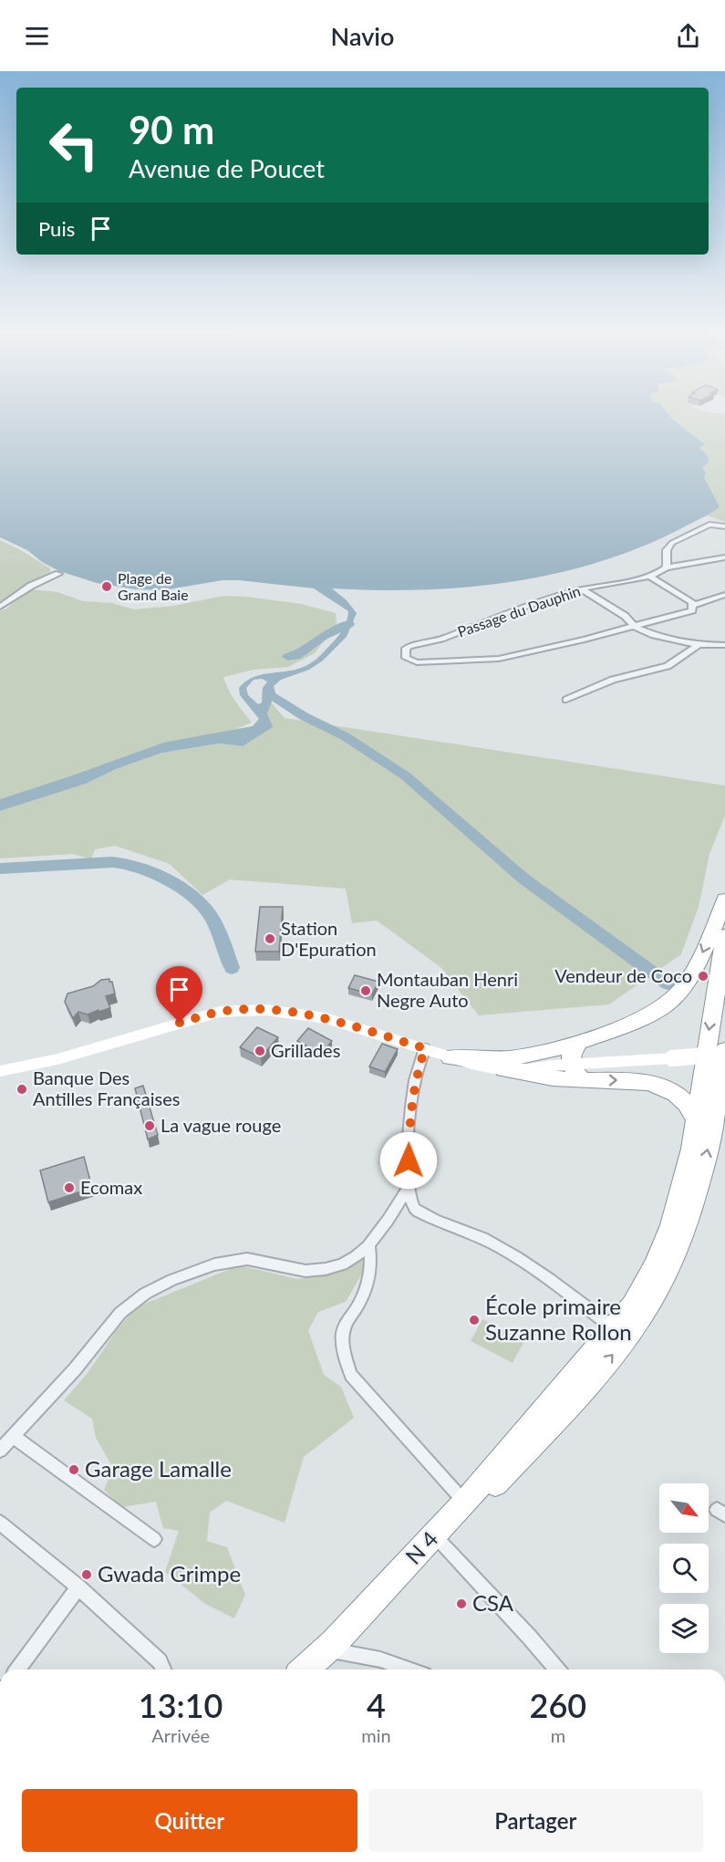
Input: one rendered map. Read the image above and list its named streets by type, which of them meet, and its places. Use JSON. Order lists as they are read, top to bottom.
{
  "streets": {
    "highway": ["N 4"],
    "street": ["Passage du Dauphin"]
  },
  "places": [
    "Plage de Grand Baie",
    "Station D'Epuration",
    "Vendeur de Coco",
    "Montauban Henri Negre Auto",
    "Grillades",
    "Banque Des Antilles Françaises",
    "La vague rouge",
    "Ecomax",
    "École primaire Suzanne Rollon",
    "Garage Lamalle",
    "Gwada Grimpe",
    "CSA"
  ],
  "north": "bottom right",
  "page": {
    "header": "Navio",
    "turn": ["90 m", "Avenue de Poucet"],
    "then": "Puis",
    "eta": [
      "13:10",
      "Arrivée",
      "4",
      "min",
      "260",
      "m"
    ],
    "buttons": ["Quitter", "Partager"]
  }
}
